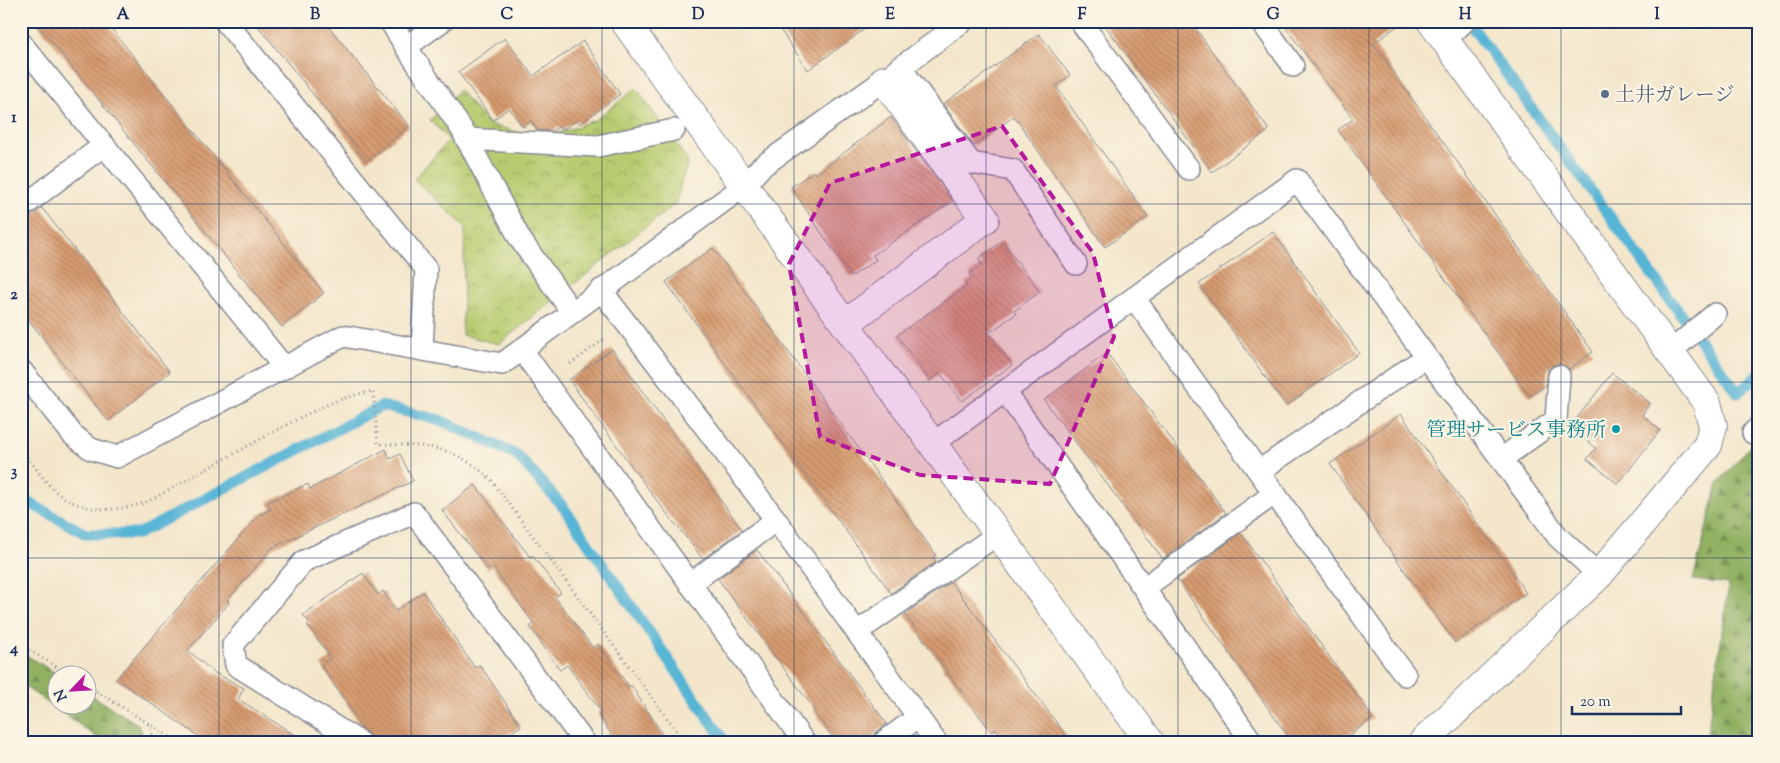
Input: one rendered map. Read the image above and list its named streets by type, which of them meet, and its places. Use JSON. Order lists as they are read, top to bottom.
{
  "places": ["土井ガレージ", "管理サービス事務所"],
  "scale_bar": "20 m",
  "north": "bottom left",
  "grid": {
    "columns": [
      "A",
      "B",
      "C",
      "D",
      "E",
      "F",
      "G",
      "H",
      "I"
    ],
    "rows": [
      "1",
      "2",
      "3",
      "4"
    ]
  }
}
